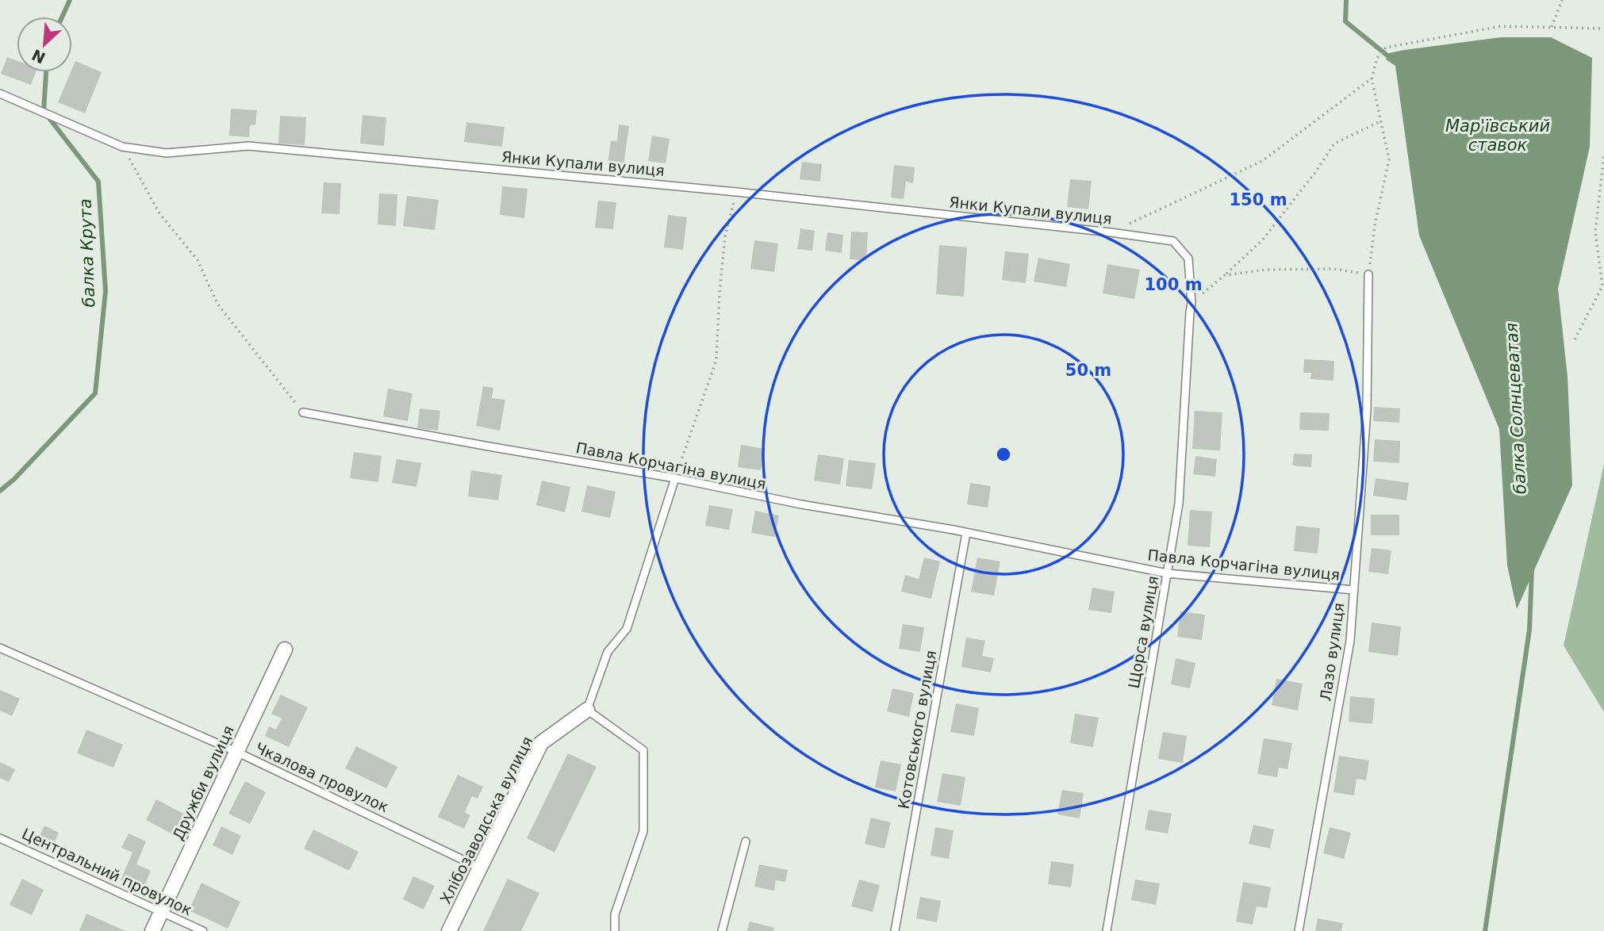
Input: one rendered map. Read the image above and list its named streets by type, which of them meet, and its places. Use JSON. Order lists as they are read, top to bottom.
{
  "streets": {
    "street": ["Дружби вулиця", "Хлібозаводська вулиця"],
    "lane": [
      "Янки Купали вулиця",
      "Павла Корчагіна вулиця",
      "Щорса вулиця",
      "Лазо вулиця",
      "Котовського вулиця",
      "Чкалова провулок",
      "Центральний провулок"
    ]
  },
  "crossings": [
    ["Янки Купали вулиця", "Щорса вулиця"],
    ["Павла Корчагіна вулиця", "Щорса вулиця"],
    ["Павла Корчагіна вулиця", "Лазо вулиця"],
    ["Павла Корчагіна вулиця", "Котовського вулиця"],
    ["Чкалова провулок", "Дружби вулиця"],
    ["Чкалова провулок", "Хлібозаводська вулиця"],
    ["Дружби вулиця", "Центральний провулок"]
  ],
  "water": ["Мар'ївський ставок", "балка Крута", "балка Солнцеватая"],
  "north": "bottom left",
  "rings": ["150 m", "100 m", "50 m"]
}
